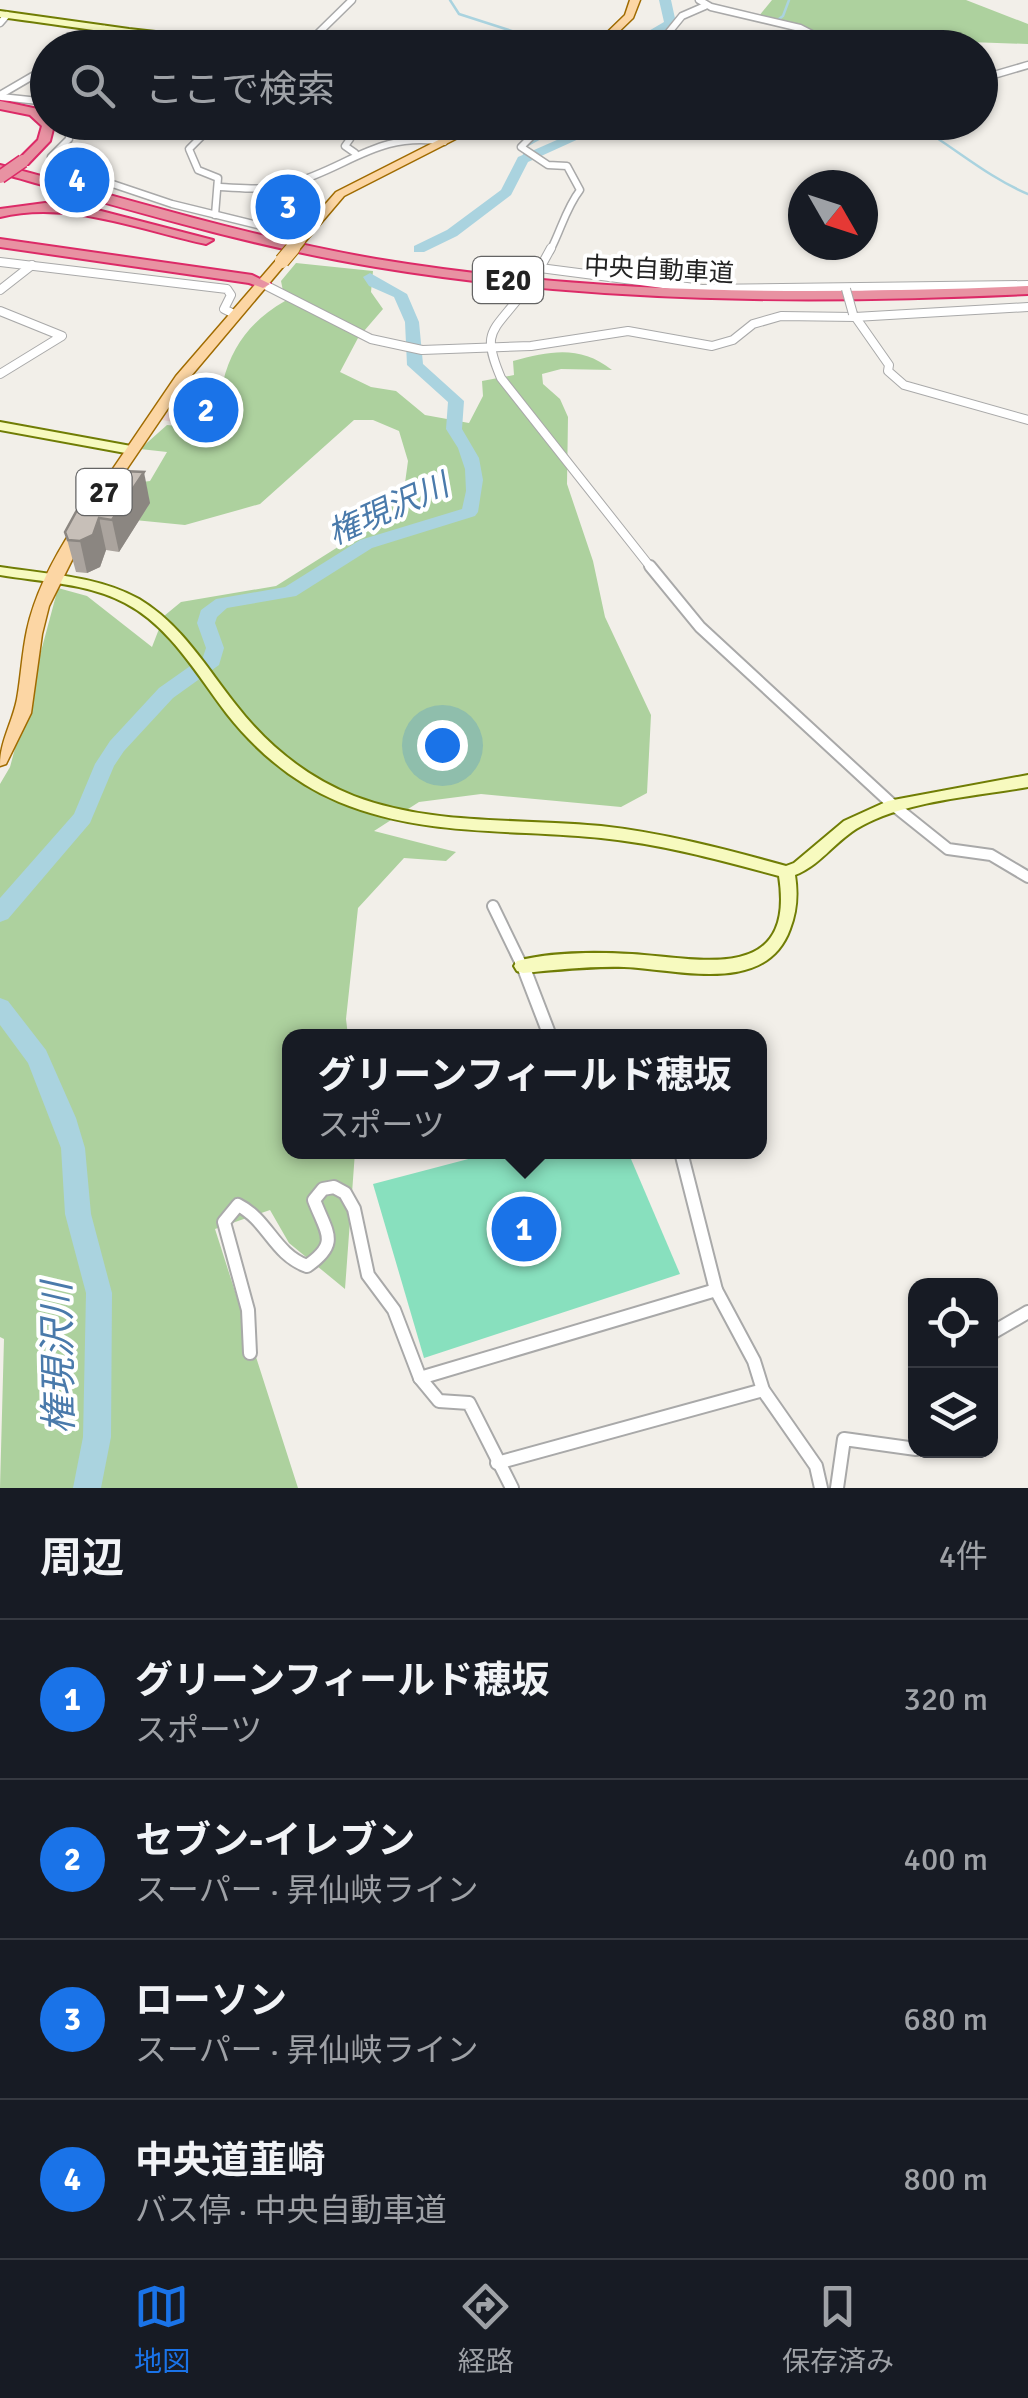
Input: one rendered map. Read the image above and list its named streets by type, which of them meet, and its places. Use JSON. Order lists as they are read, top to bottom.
{
  "streets": {
    "highway": ["中央自動車道", "E20"],
    "main road": ["27"]
  },
  "water": ["権現沢川"],
  "north": "bottom right",
  "page": {
    "search": "ここで検索",
    "pins": [
      "4",
      "3",
      "2",
      "1"
    ],
    "popup": ["グリーンフィールド穂坂", "スポーツ"],
    "heading": ["周辺", "4件"],
    "list": [
      {
        "mark": "1",
        "name": "グリーンフィールド穂坂",
        "note": "スポーツ",
        "value": "320 m"
      },
      {
        "mark": "2",
        "name": "セブン-イレブン",
        "note": "スーパー · 昇仙峡ライン",
        "value": "400 m"
      },
      {
        "mark": "3",
        "name": "ローソン",
        "note": "スーパー · 昇仙峡ライン",
        "value": "680 m"
      },
      {
        "mark": "4",
        "name": "中央道韮崎",
        "note": "バス停 · 中央自動車道",
        "value": "800 m"
      }
    ],
    "nav": ["地図", "経路", "保存済み"]
  }
}
